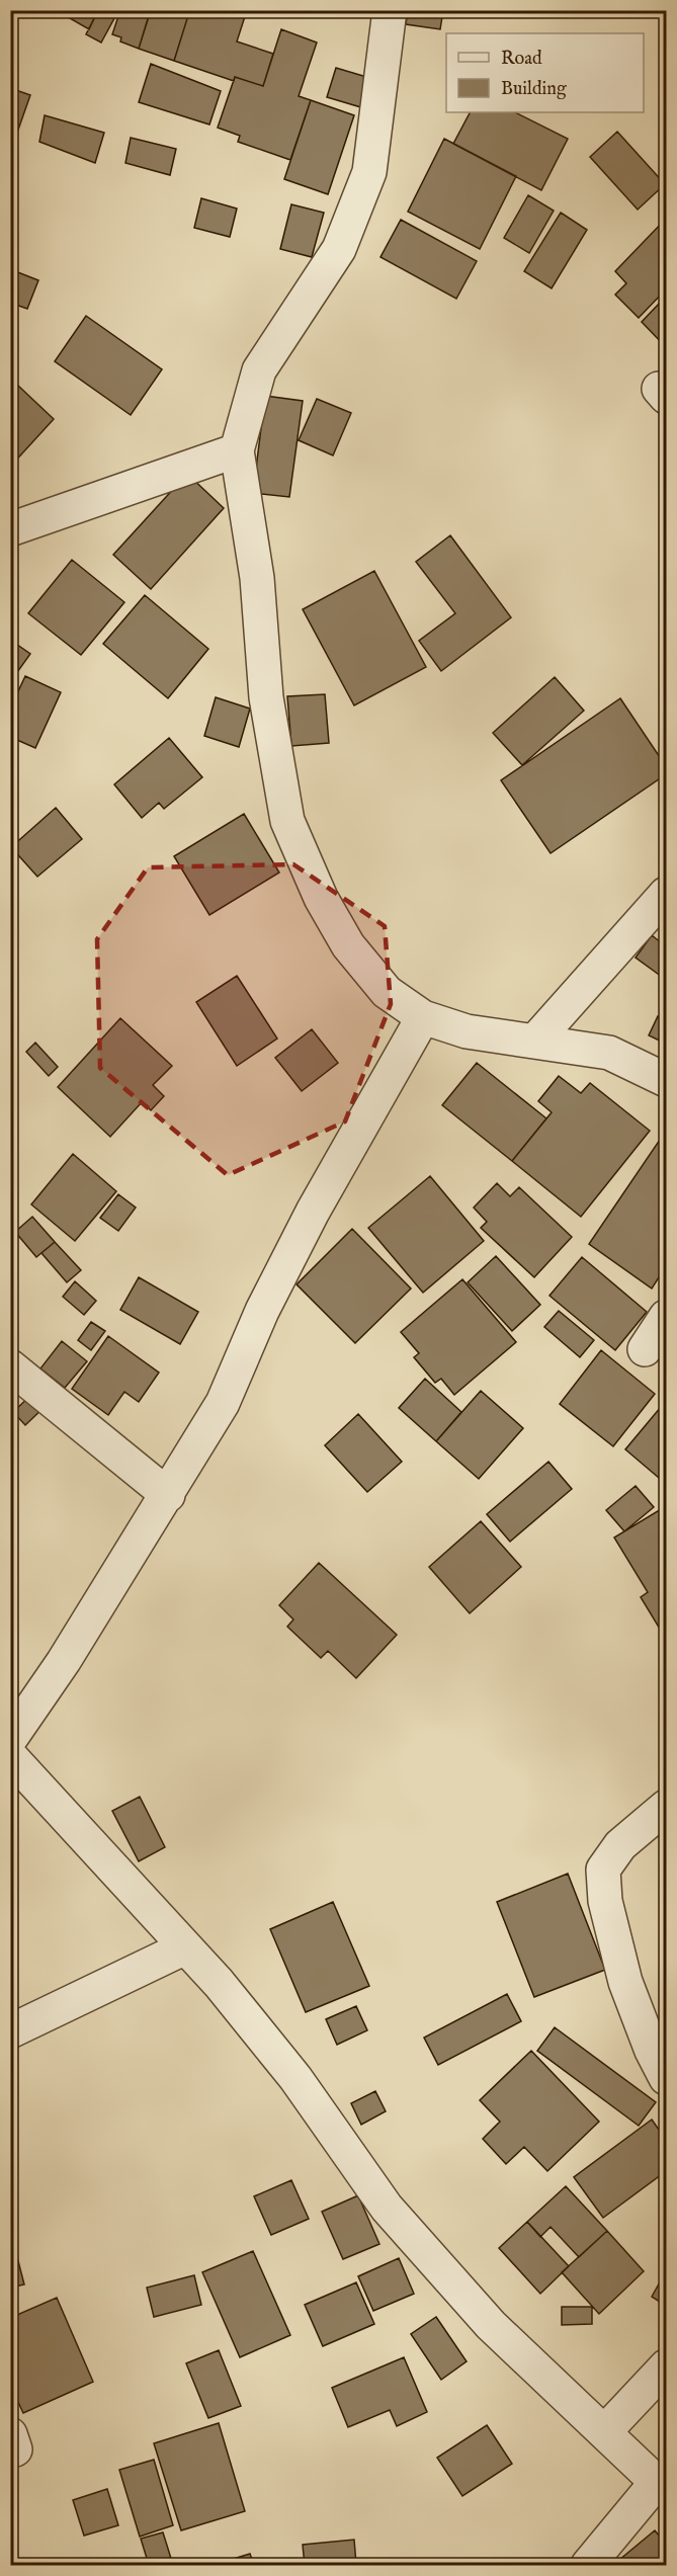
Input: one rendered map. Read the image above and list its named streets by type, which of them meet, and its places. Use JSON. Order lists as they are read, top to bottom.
{
  "legend": ["Road", "Building"]
}
